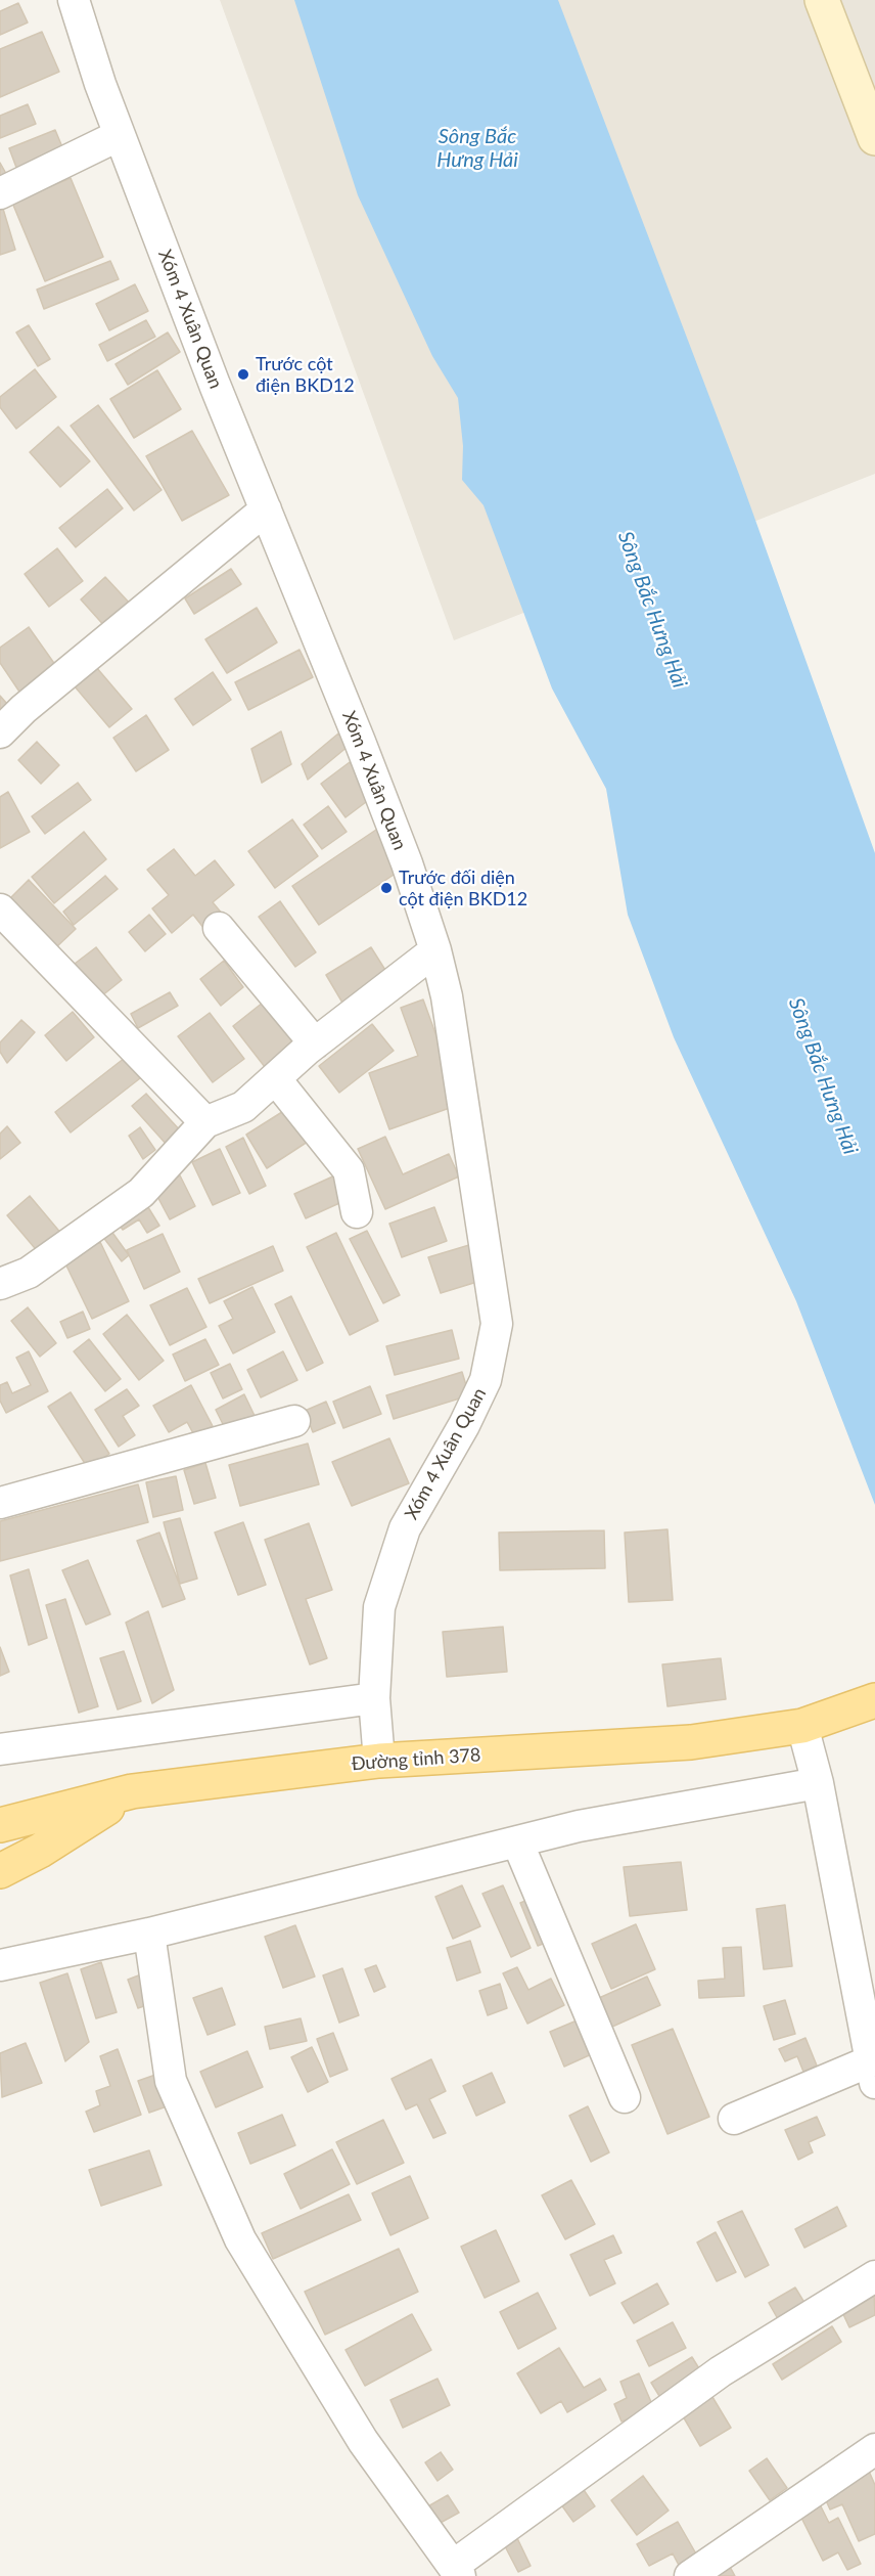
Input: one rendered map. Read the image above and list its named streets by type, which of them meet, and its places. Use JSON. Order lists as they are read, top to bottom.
{
  "streets": {
    "main road": ["Đường tỉnh 378"],
    "street": ["Xóm 4 Xuân Quan"]
  },
  "crossings": [
    ["Xóm 4 Xuân Quan", "Đường tỉnh 378"]
  ],
  "water": ["Sông Bắc Hưng Hải"],
  "places": ["Trước cột điện BKD12", "Trước đối diện cột điện BKD12"]
}
